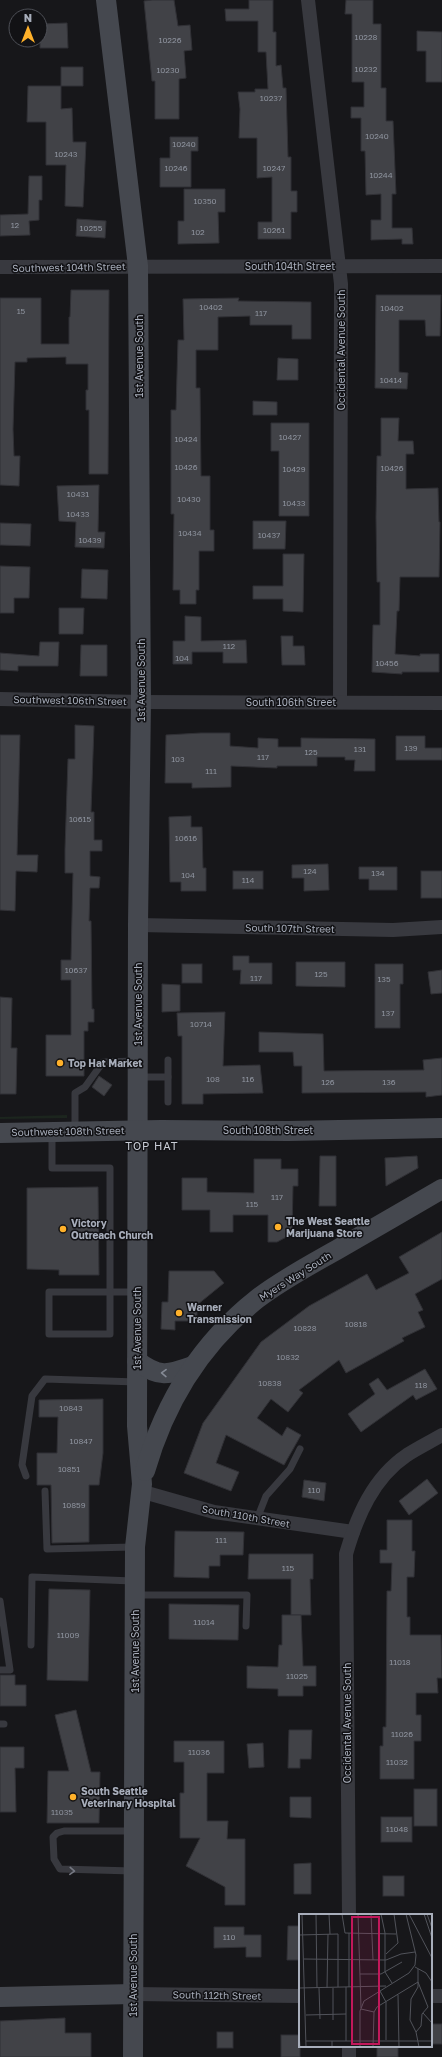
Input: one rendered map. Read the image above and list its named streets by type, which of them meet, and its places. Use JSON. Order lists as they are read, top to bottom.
{
  "streets": {
    "street": [
      "South 104th Street",
      "Southwest 104th Street",
      "Occidental Avenue South",
      "1st Avenue South",
      "Southwest 106th Street",
      "South 106th Street",
      "South 107th Street",
      "South 108th Street",
      "Southwest 108th Street",
      "Myers Way South",
      "South 110th Street",
      "South 112th Street"
    ]
  },
  "crossings": [
    ["South 104th Street", "Southwest 104th Street"],
    ["South 104th Street", "Occidental Avenue South"],
    ["South 104th Street", "1st Avenue South"],
    ["Southwest 104th Street", "1st Avenue South"],
    ["Occidental Avenue South", "South 106th Street"],
    ["Occidental Avenue South", "South 110th Street"],
    ["1st Avenue South", "Southwest 106th Street"],
    ["1st Avenue South", "South 106th Street"],
    ["1st Avenue South", "South 107th Street"],
    ["1st Avenue South", "South 108th Street"],
    ["1st Avenue South", "Southwest 108th Street"],
    ["1st Avenue South", "Myers Way South"],
    ["1st Avenue South", "South 110th Street"],
    ["1st Avenue South", "South 112th Street"],
    ["Southwest 106th Street", "South 106th Street"],
    ["South 108th Street", "Southwest 108th Street"],
    ["Myers Way South", "South 110th Street"]
  ],
  "districts": ["TOP HAT"],
  "places": [
    "Top Hat Market",
    "The West Seattle Marijuana Store",
    "Victory Outreach Church",
    "Warner Transmission",
    "South Seattle Veterinary Hospital"
  ],
  "house_numbers": [
    "10228",
    "10226",
    "10232",
    "10230",
    "10237",
    "10240",
    "10240",
    "10243",
    "10246",
    "10247",
    "10244",
    "10350",
    "12",
    "10255",
    "10261",
    "102",
    "10402",
    "10402",
    "15",
    "117",
    "10414",
    "10427",
    "10424",
    "10426",
    "10426",
    "10429",
    "10431",
    "10430",
    "10433",
    "10433",
    "10434",
    "10437",
    "10439",
    "112",
    "104",
    "10456",
    "139",
    "131",
    "125",
    "117",
    "103",
    "111",
    "10615",
    "10616",
    "124",
    "134",
    "104",
    "114",
    "10637",
    "125",
    "117",
    "135",
    "137",
    "10714",
    "108",
    "116",
    "126",
    "136",
    "117",
    "115",
    "10818",
    "10828",
    "10832",
    "10838",
    "118",
    "10843",
    "10847",
    "10851",
    "110",
    "10859",
    "111",
    "115",
    "11014",
    "11009",
    "11018",
    "11025",
    "11026",
    "11036",
    "11032",
    "11035",
    "11048",
    "110"
  ],
  "north": "top"
}
